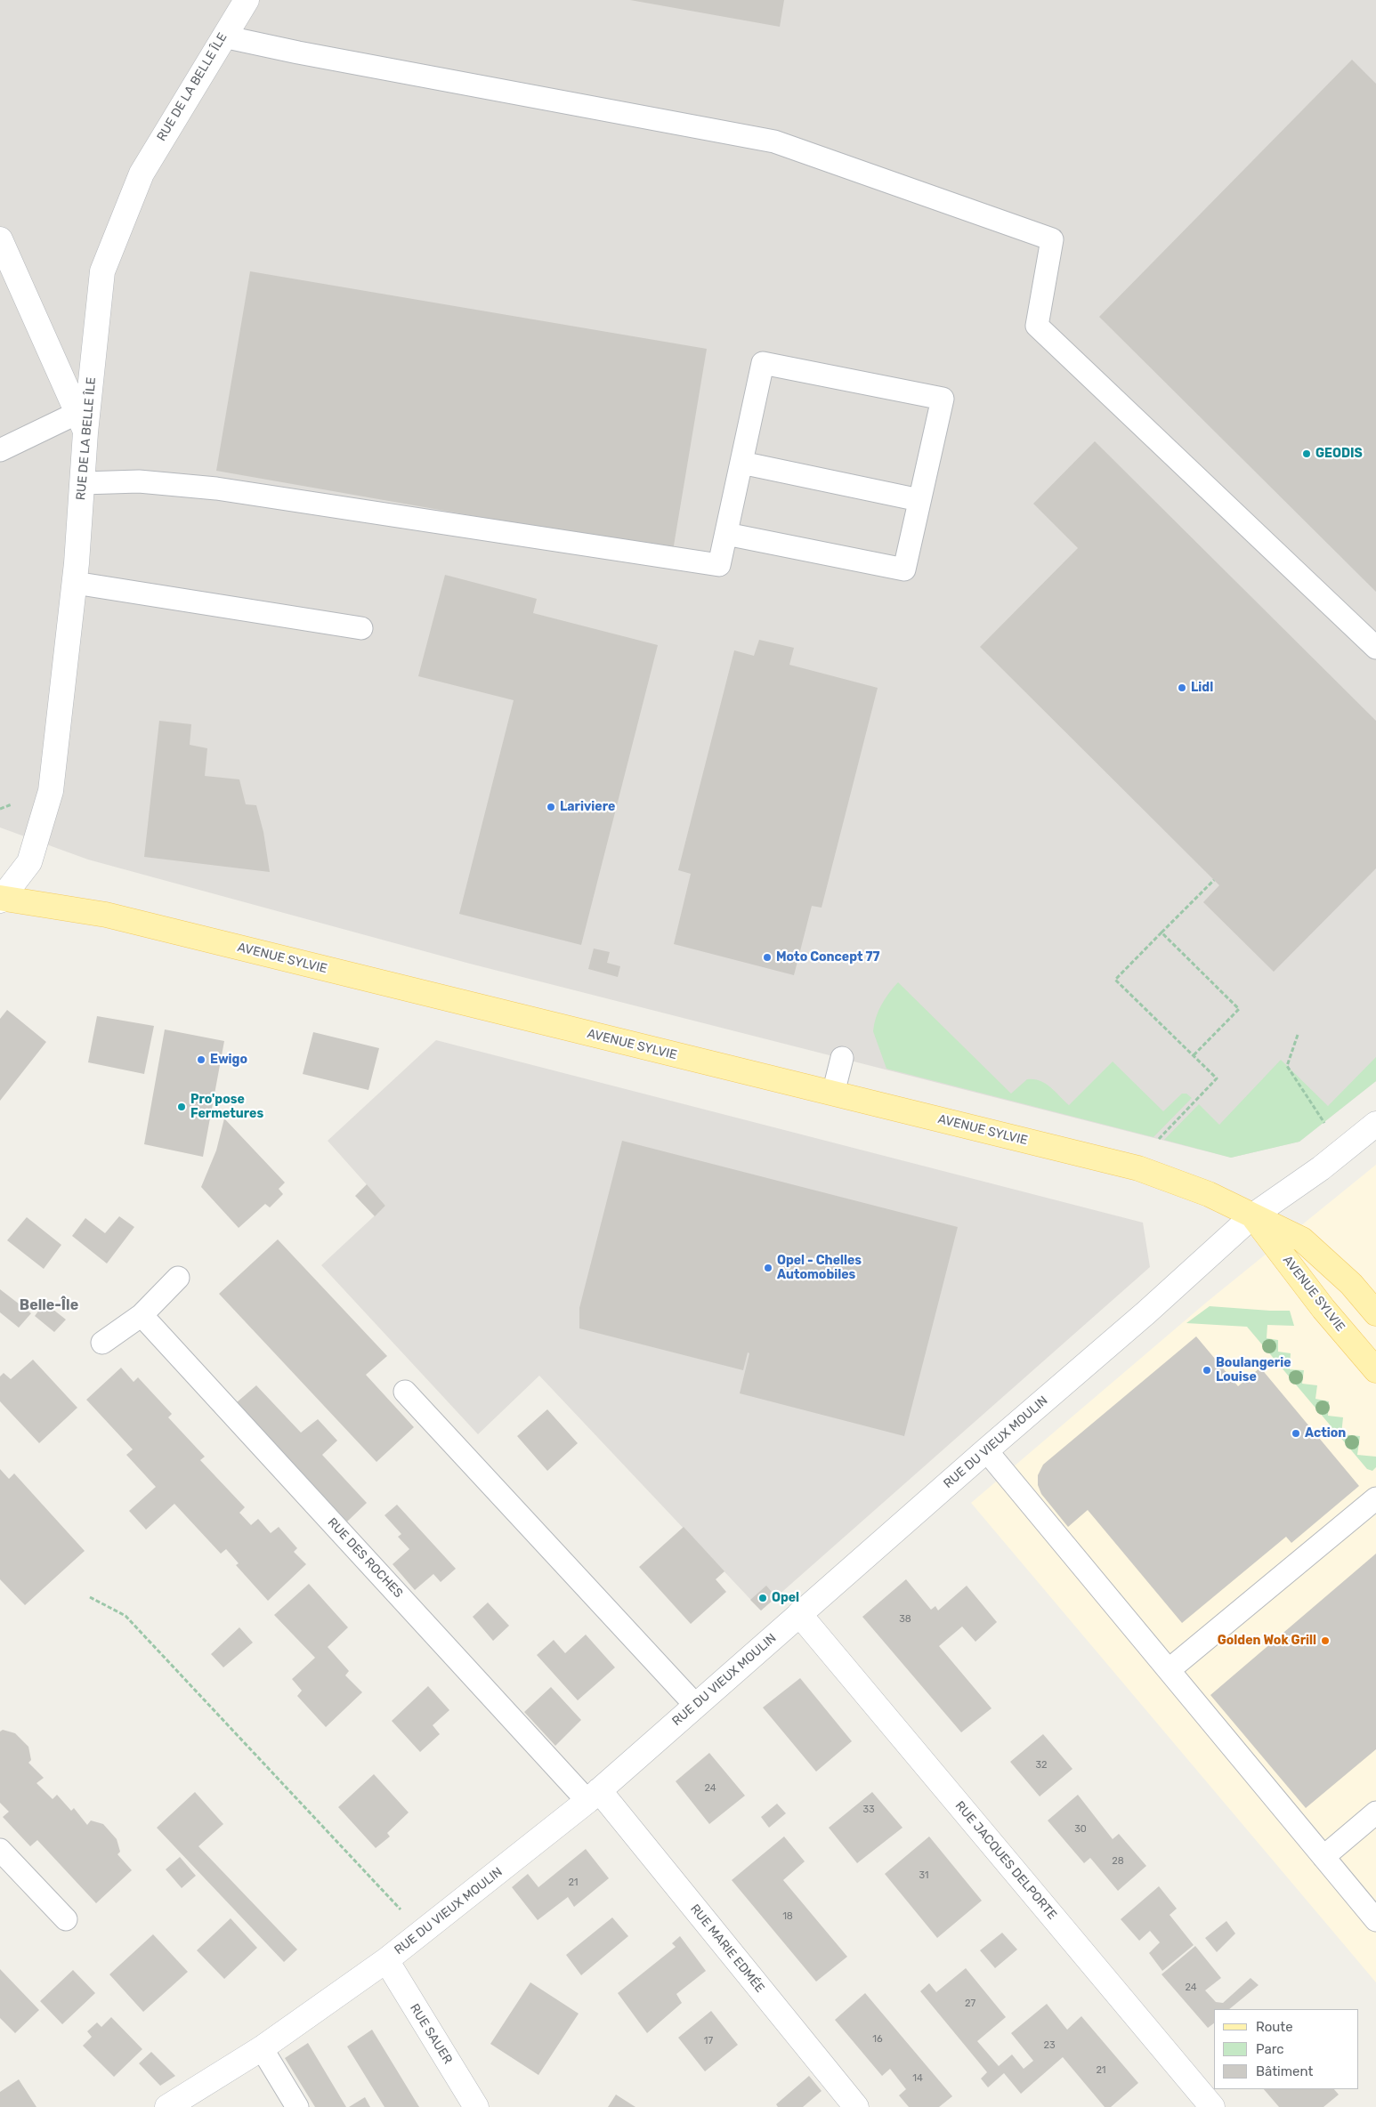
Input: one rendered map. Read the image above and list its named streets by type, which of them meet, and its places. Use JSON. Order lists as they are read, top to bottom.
{
  "streets": {
    "main road": ["AVENUE SYLVIE"],
    "street": [
      "RUE DE LA BELLE ÎLE",
      "RUE DU VIEUX MOULIN",
      "RUE JACQUES DELPORTE",
      "RUE MARIE EDMÉE",
      "RUE SAUER"
    ],
    "lane": ["RUE DES ROCHES"]
  },
  "crossings": [
    ["RUE DE LA BELLE ÎLE", "AVENUE SYLVIE"],
    ["AVENUE SYLVIE", "RUE DU VIEUX MOULIN"],
    ["RUE DU VIEUX MOULIN", "RUE DES ROCHES"],
    ["RUE DU VIEUX MOULIN", "RUE JACQUES DELPORTE"],
    ["RUE DU VIEUX MOULIN", "RUE MARIE EDMÉE"],
    ["RUE DU VIEUX MOULIN", "RUE SAUER"],
    ["RUE DES ROCHES", "RUE MARIE EDMÉE"]
  ],
  "districts": ["Belle-Île"],
  "places": [
    "GEODIS",
    "Lidl",
    "Lariviere",
    "Moto Concept 77",
    "Ewigo",
    "Pro'pose Fermetures",
    "Opel - Chelles Automobiles",
    "Boulangerie Louise",
    "Action",
    "Opel",
    "Golden Wok Grill"
  ],
  "house_numbers": [
    "38",
    "32",
    "24",
    "33",
    "30",
    "28",
    "31",
    "21",
    "18",
    "24",
    "27",
    "16",
    "17",
    "23",
    "21",
    "14"
  ],
  "legend": ["Route", "Parc", "Bâtiment"]
}
